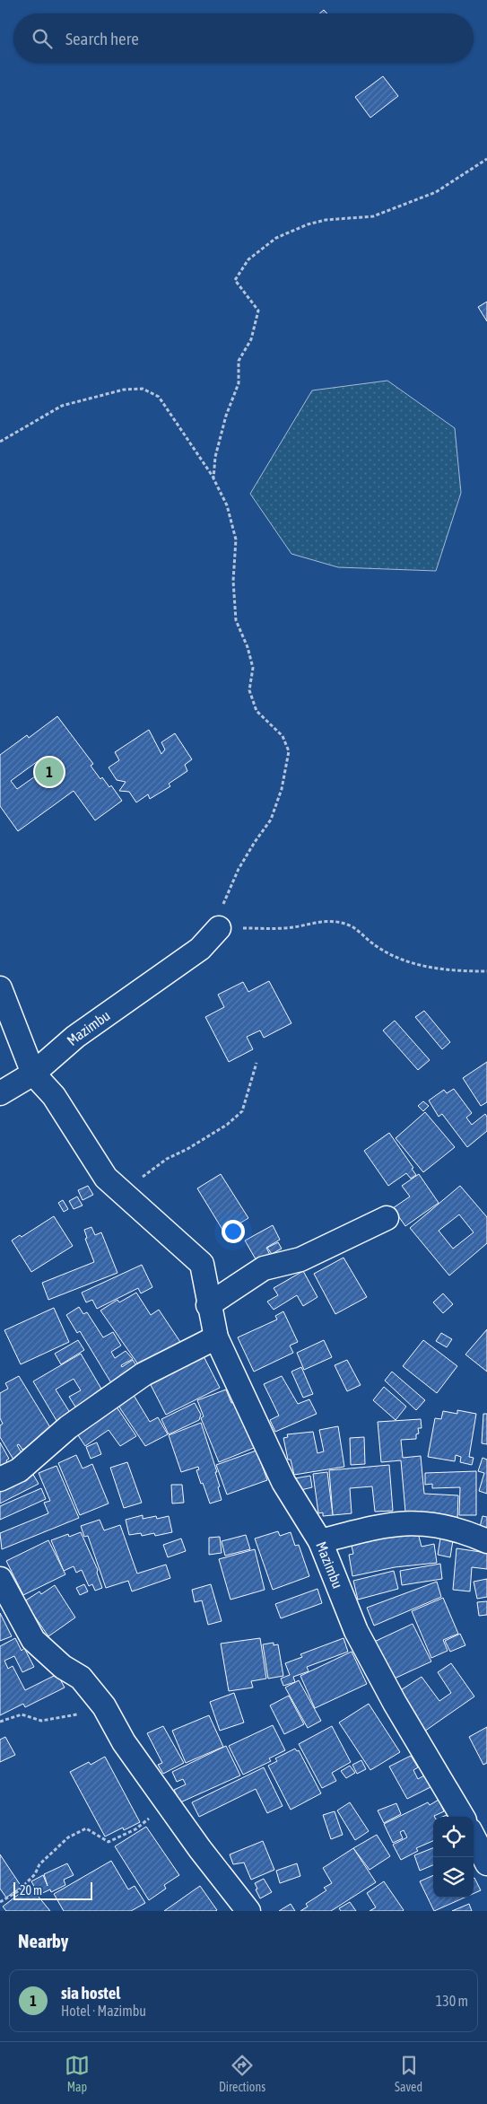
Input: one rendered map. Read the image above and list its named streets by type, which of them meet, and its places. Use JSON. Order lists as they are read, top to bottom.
{
  "streets": {
    "street": ["Mazimbu"]
  },
  "scale_bar": "20 m",
  "page": {
    "search": "Search here",
    "pins": "1",
    "scale": "20 m",
    "heading": "Nearby",
    "list": [
      {
        "mark": "1",
        "name": "sia hostel",
        "note": "Hotel · Mazimbu",
        "value": "130 m"
      }
    ],
    "nav": ["Map", "Directions", "Saved"]
  }
}
